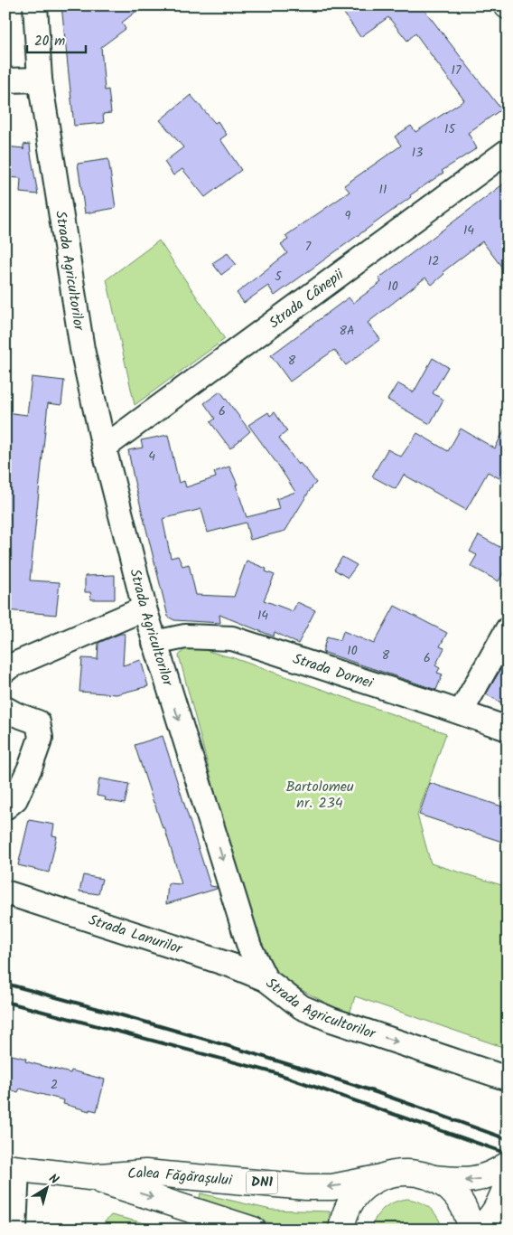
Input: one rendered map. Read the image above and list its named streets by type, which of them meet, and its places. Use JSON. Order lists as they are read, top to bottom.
{
  "streets": {
    "main road": ["Calea Făgărașului", "DN1"],
    "street": [
      "Strada Agricultorilor",
      "Strada Cânepii",
      "Strada Dornei",
      "Strada Lanurilor"
    ]
  },
  "crossings": [
    ["Strada Agricultorilor", "Strada Cânepii"],
    ["Strada Agricultorilor", "Strada Dornei"],
    ["Strada Agricultorilor", "Strada Lanurilor"],
    ["Calea Făgărașului", "DN1"]
  ],
  "one_way": ["Strada Agricultorilor"],
  "parks": ["Bartolomeu nr. 234"],
  "house_numbers": [
    "17",
    "15",
    "13",
    "11",
    "9",
    "14",
    "7",
    "12",
    "5",
    "10",
    "8A",
    "8",
    "6",
    "4",
    "14",
    "10",
    "8",
    "6",
    "2"
  ],
  "scale_bar": "20 m",
  "north": "top right"
}
